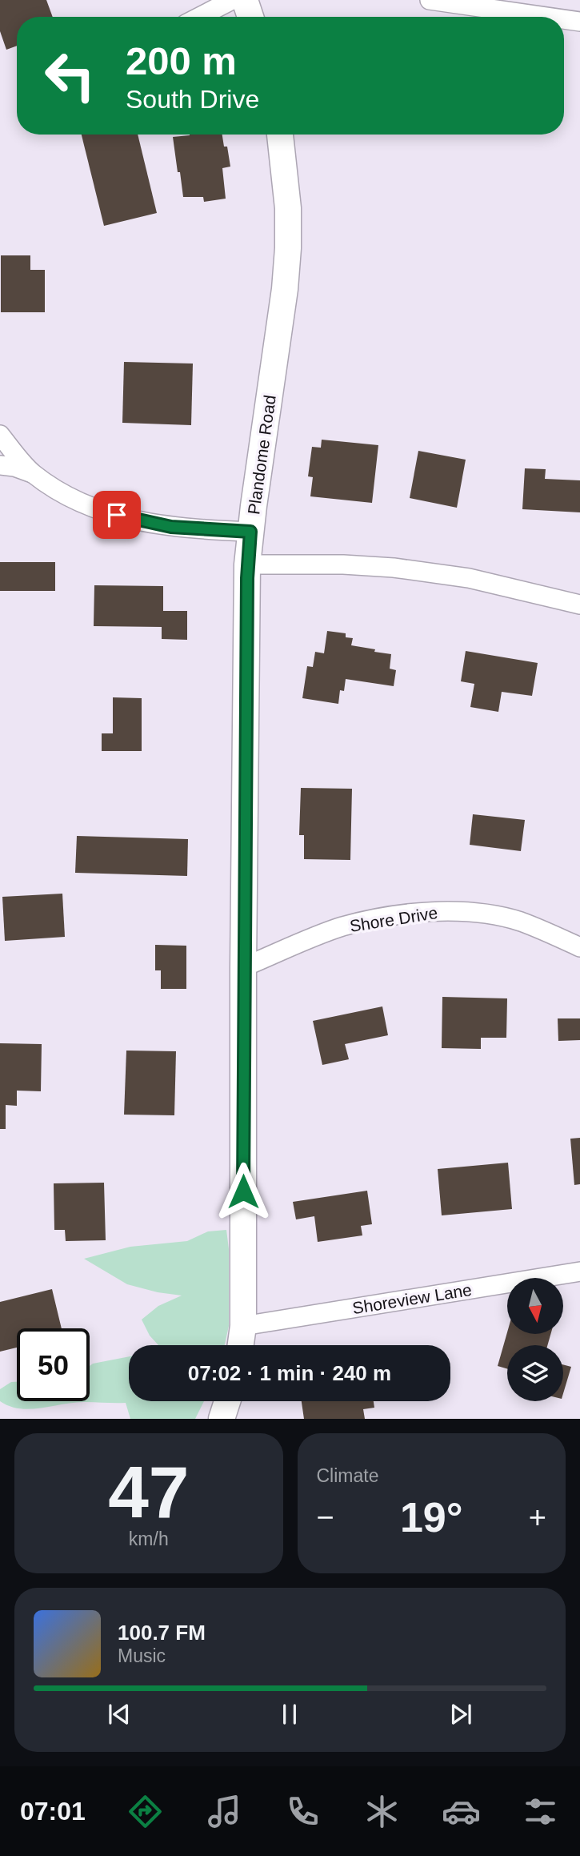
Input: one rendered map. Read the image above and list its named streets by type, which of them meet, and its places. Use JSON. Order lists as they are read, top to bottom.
{
  "streets": {
    "main road": ["Plandome Road"],
    "street": ["Shore Drive", "Shoreview Lane"]
  },
  "crossings": [
    ["Plandome Road", "Shore Drive"],
    ["Plandome Road", "Shoreview Lane"]
  ],
  "north": "bottom",
  "page": {
    "turn": ["200 m", "South Drive"],
    "limit": "50",
    "trip": "07:02 · 1 min · 240 m",
    "tile": [
      ["47", "km/h"],
      "Climate"
    ],
    "heat": ["−", "19°", "+"],
    "song": ["100.7 FM", "Music"],
    "tabs": "07:01"
  }
}
